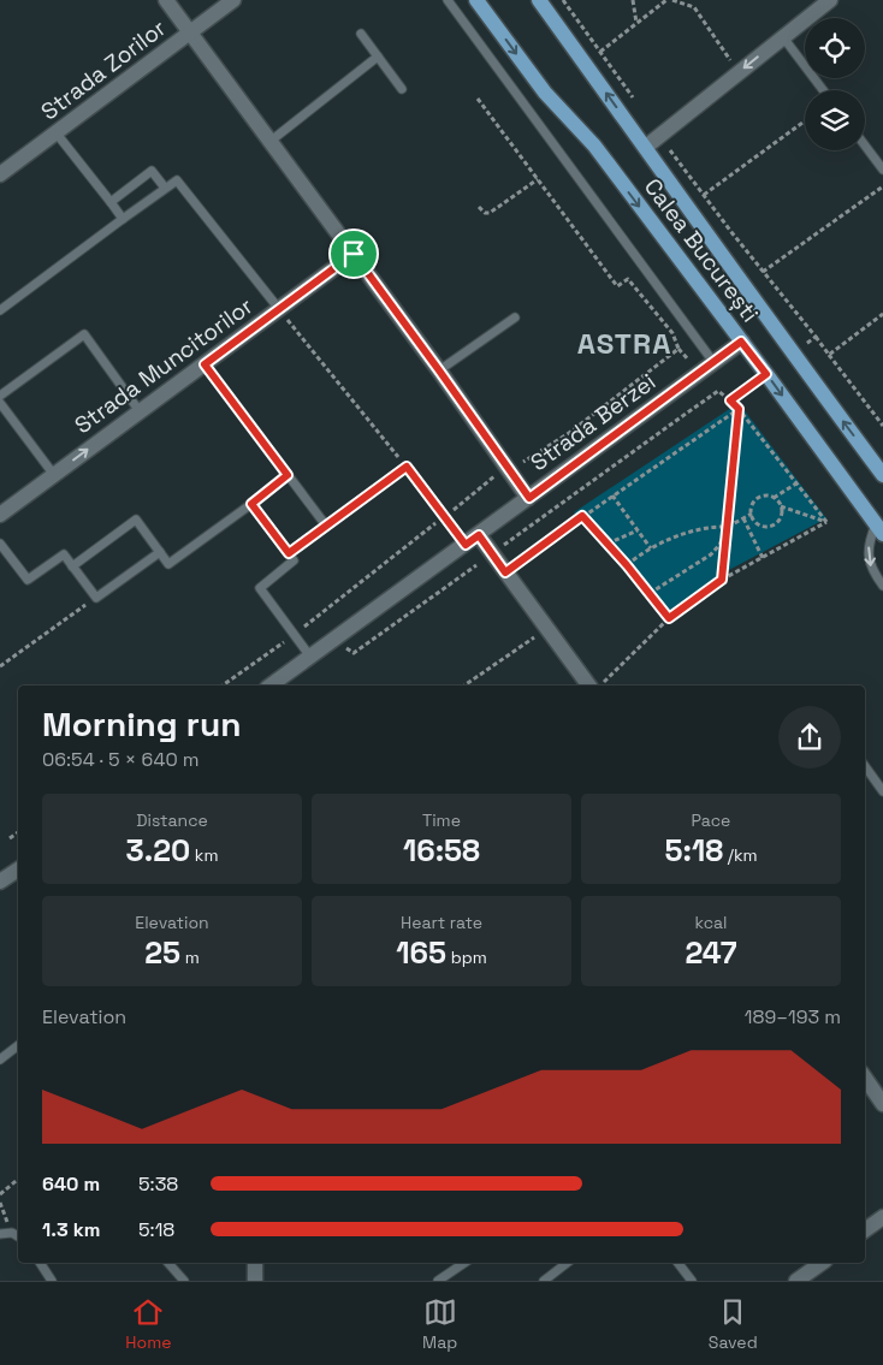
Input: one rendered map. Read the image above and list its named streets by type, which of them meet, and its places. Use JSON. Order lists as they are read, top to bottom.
{
  "streets": {
    "main road": ["Calea București"],
    "street": ["Strada Zorilor", "Strada Muncitorilor", "Strada Berzei"]
  },
  "crossings": [
    ["Calea București", "Strada Berzei"]
  ],
  "districts": ["ASTRA"],
  "page": {
    "heading": ["Morning run", "06:54 · 5 × 640 m"],
    "stats": [
      ["Distance", "3.20 km"],
      ["Time", "16:58"],
      ["Pace", "5:18 /km"],
      ["Elevation", "25 m"],
      ["Heart rate", "165 bpm"],
      ["kcal", "247"]
    ],
    "chart": ["Elevation", "189–193 m"],
    "list": [
      {
        "name": "640 m",
        "note": "5:38"
      },
      {
        "name": "1.3 km",
        "note": "5:18"
      }
    ],
    "tabs": ["Home", "Map", "Saved"]
  }
}
